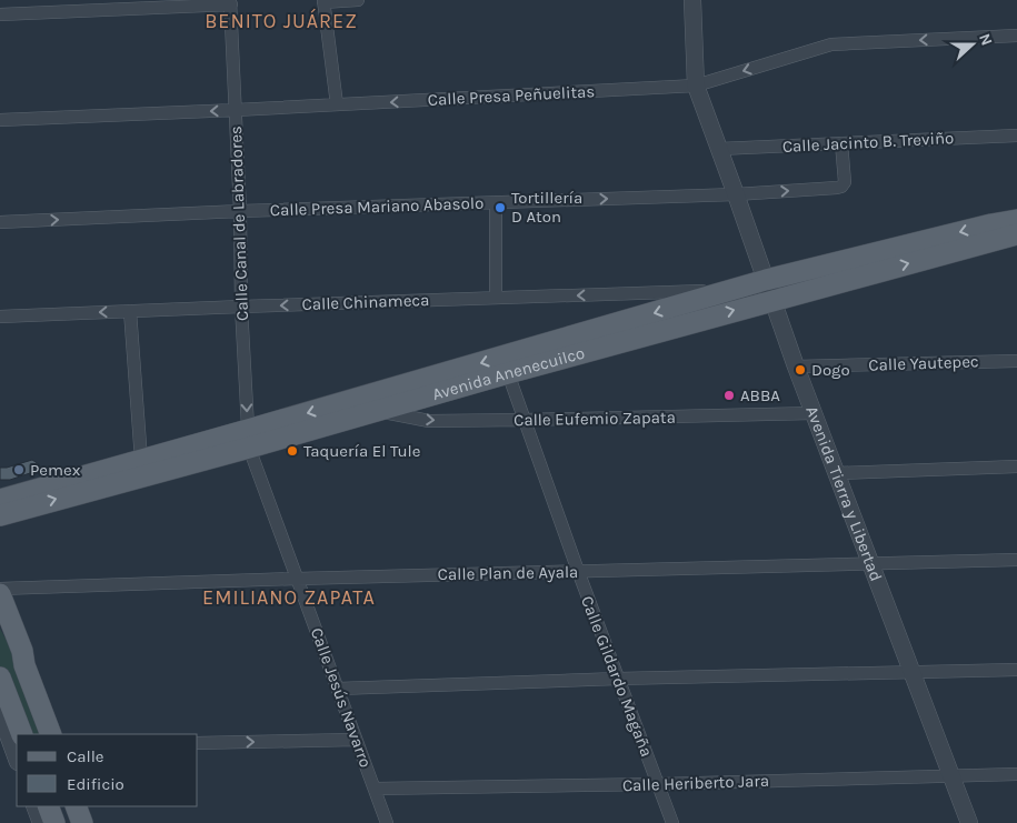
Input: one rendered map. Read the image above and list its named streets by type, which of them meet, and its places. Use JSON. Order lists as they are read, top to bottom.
{
  "streets": {
    "main road": ["Avenida Anenecuilco"],
    "street": [
      "Calle Presa Peñuelitas",
      "Calle Jacinto B. Treviño",
      "Calle Presa Mariano Abasolo",
      "Calle Canal de Labradores",
      "Calle Chinameca",
      "Calle Yautepec",
      "Calle Eufemio Zapata",
      "Avenida Tierra y Libertad",
      "Calle Plan de Ayala",
      "Calle Gildardo Magaña",
      "Calle Jesús Navarro",
      "Calle Heriberto Jara"
    ]
  },
  "crossings": [
    ["Calle Presa Peñuelitas", "Calle Canal de Labradores"],
    ["Calle Presa Peñuelitas", "Avenida Tierra y Libertad"],
    ["Calle Jacinto B. Treviño", "Calle Presa Mariano Abasolo"],
    ["Calle Jacinto B. Treviño", "Avenida Tierra y Libertad"],
    ["Calle Presa Mariano Abasolo", "Calle Canal de Labradores"],
    ["Calle Presa Mariano Abasolo", "Avenida Tierra y Libertad"],
    ["Calle Canal de Labradores", "Calle Chinameca"],
    ["Calle Canal de Labradores", "Avenida Anenecuilco"],
    ["Calle Canal de Labradores", "Calle Jesús Navarro"],
    ["Calle Chinameca", "Avenida Anenecuilco"],
    ["Calle Yautepec", "Avenida Tierra y Libertad"],
    ["Avenida Anenecuilco", "Calle Eufemio Zapata"],
    ["Avenida Anenecuilco", "Avenida Tierra y Libertad"],
    ["Avenida Anenecuilco", "Calle Gildardo Magaña"],
    ["Avenida Anenecuilco", "Calle Jesús Navarro"],
    ["Calle Eufemio Zapata", "Avenida Tierra y Libertad"],
    ["Calle Eufemio Zapata", "Calle Gildardo Magaña"],
    ["Avenida Tierra y Libertad", "Calle Plan de Ayala"],
    ["Avenida Tierra y Libertad", "Calle Heriberto Jara"],
    ["Calle Plan de Ayala", "Calle Gildardo Magaña"],
    ["Calle Plan de Ayala", "Calle Jesús Navarro"],
    ["Calle Gildardo Magaña", "Calle Heriberto Jara"],
    ["Calle Jesús Navarro", "Calle Heriberto Jara"]
  ],
  "one_way": ["Calle Presa Peñuelitas", "Calle Presa Mariano Abasolo", "Calle Chinameca"],
  "districts": ["BENITO JUÁREZ", "EMILIANO ZAPATA"],
  "places": [
    "Tortillería D Aton",
    "Dogo",
    "ABBA",
    "Taquería El Tule",
    "Pemex"
  ],
  "legend": ["Calle", "Edificio"],
  "north": "right"
}
